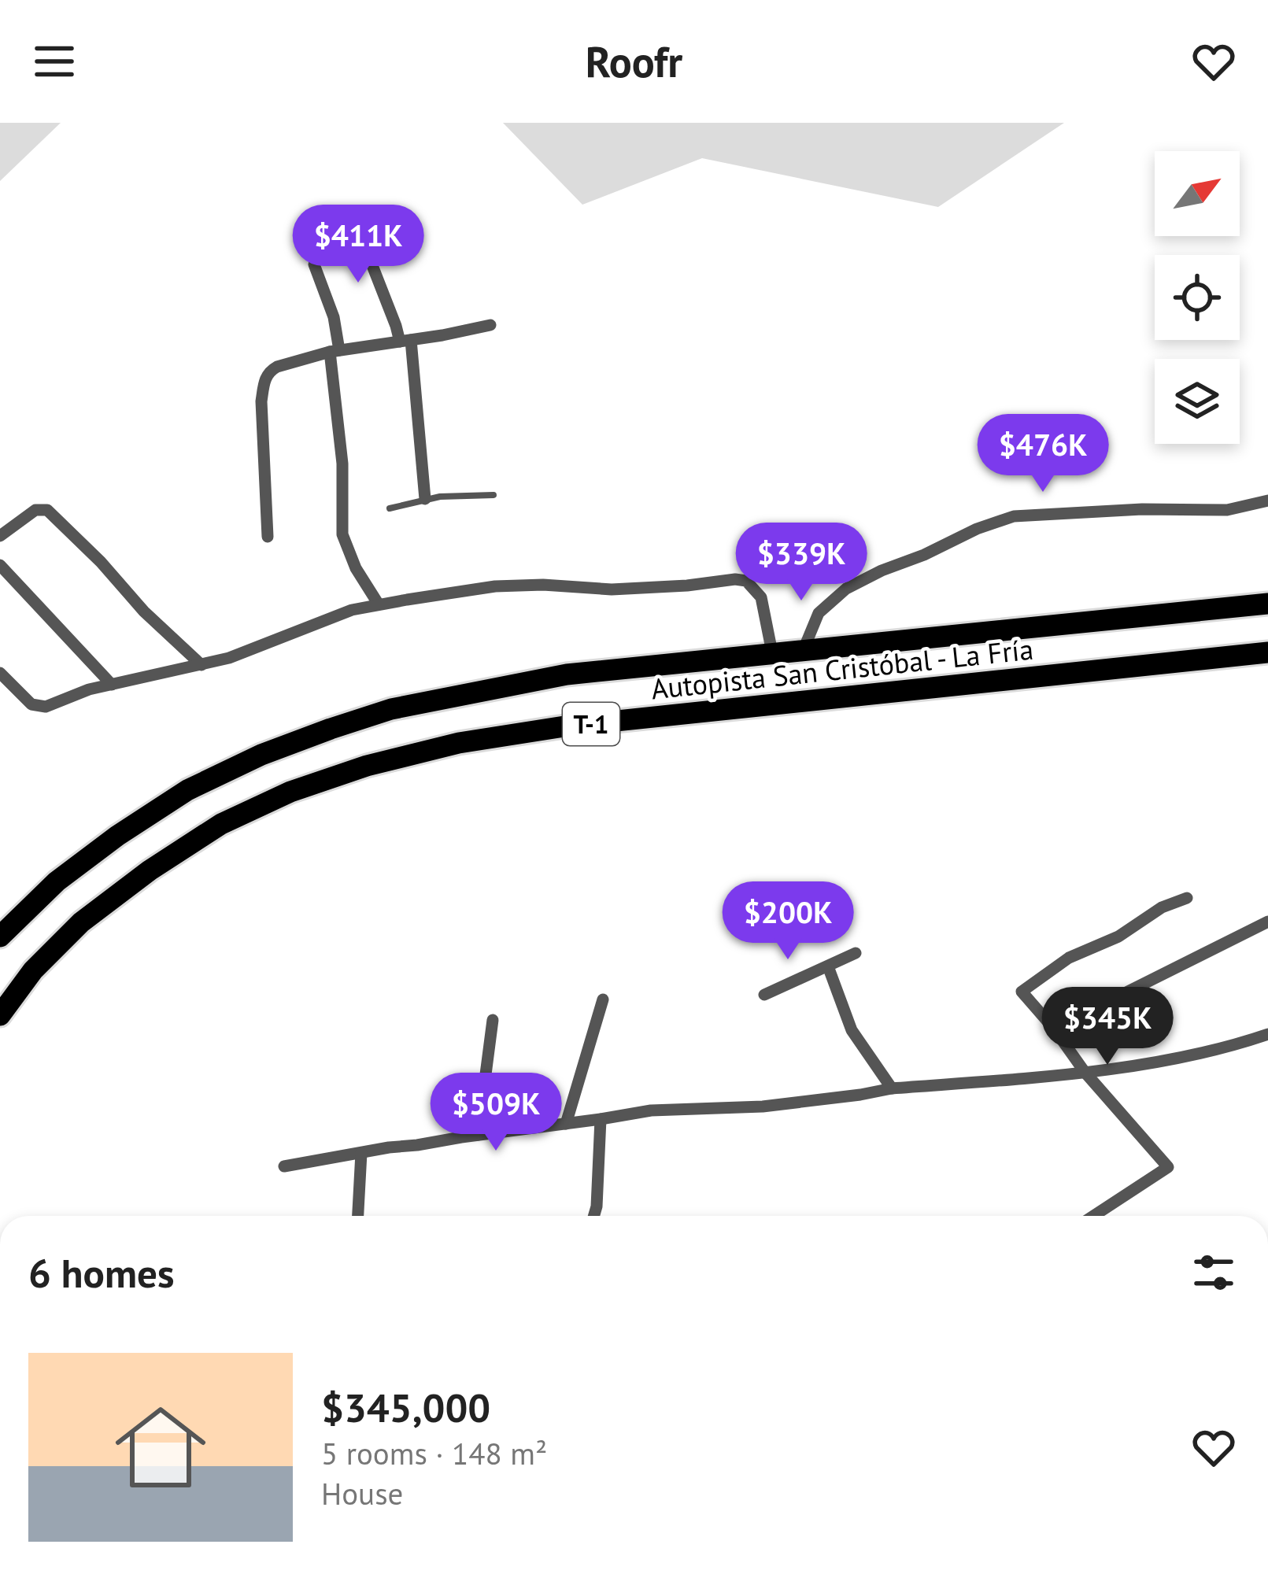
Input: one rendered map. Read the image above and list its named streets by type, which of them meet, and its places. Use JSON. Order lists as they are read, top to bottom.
{
  "streets": {
    "highway": ["Autopista San Cristóbal - La Fría", "T-1"]
  },
  "north": "top right",
  "page": {
    "header": "Roofr",
    "price": [
      "$411K",
      "$476K",
      "$339K",
      "$200K",
      "$345K",
      "$509K"
    ],
    "heading": "6 homes",
    "list": [
      {
        "name": "$345,000",
        "note": "5 rooms · 148 m² · House"
      }
    ]
  }
}
